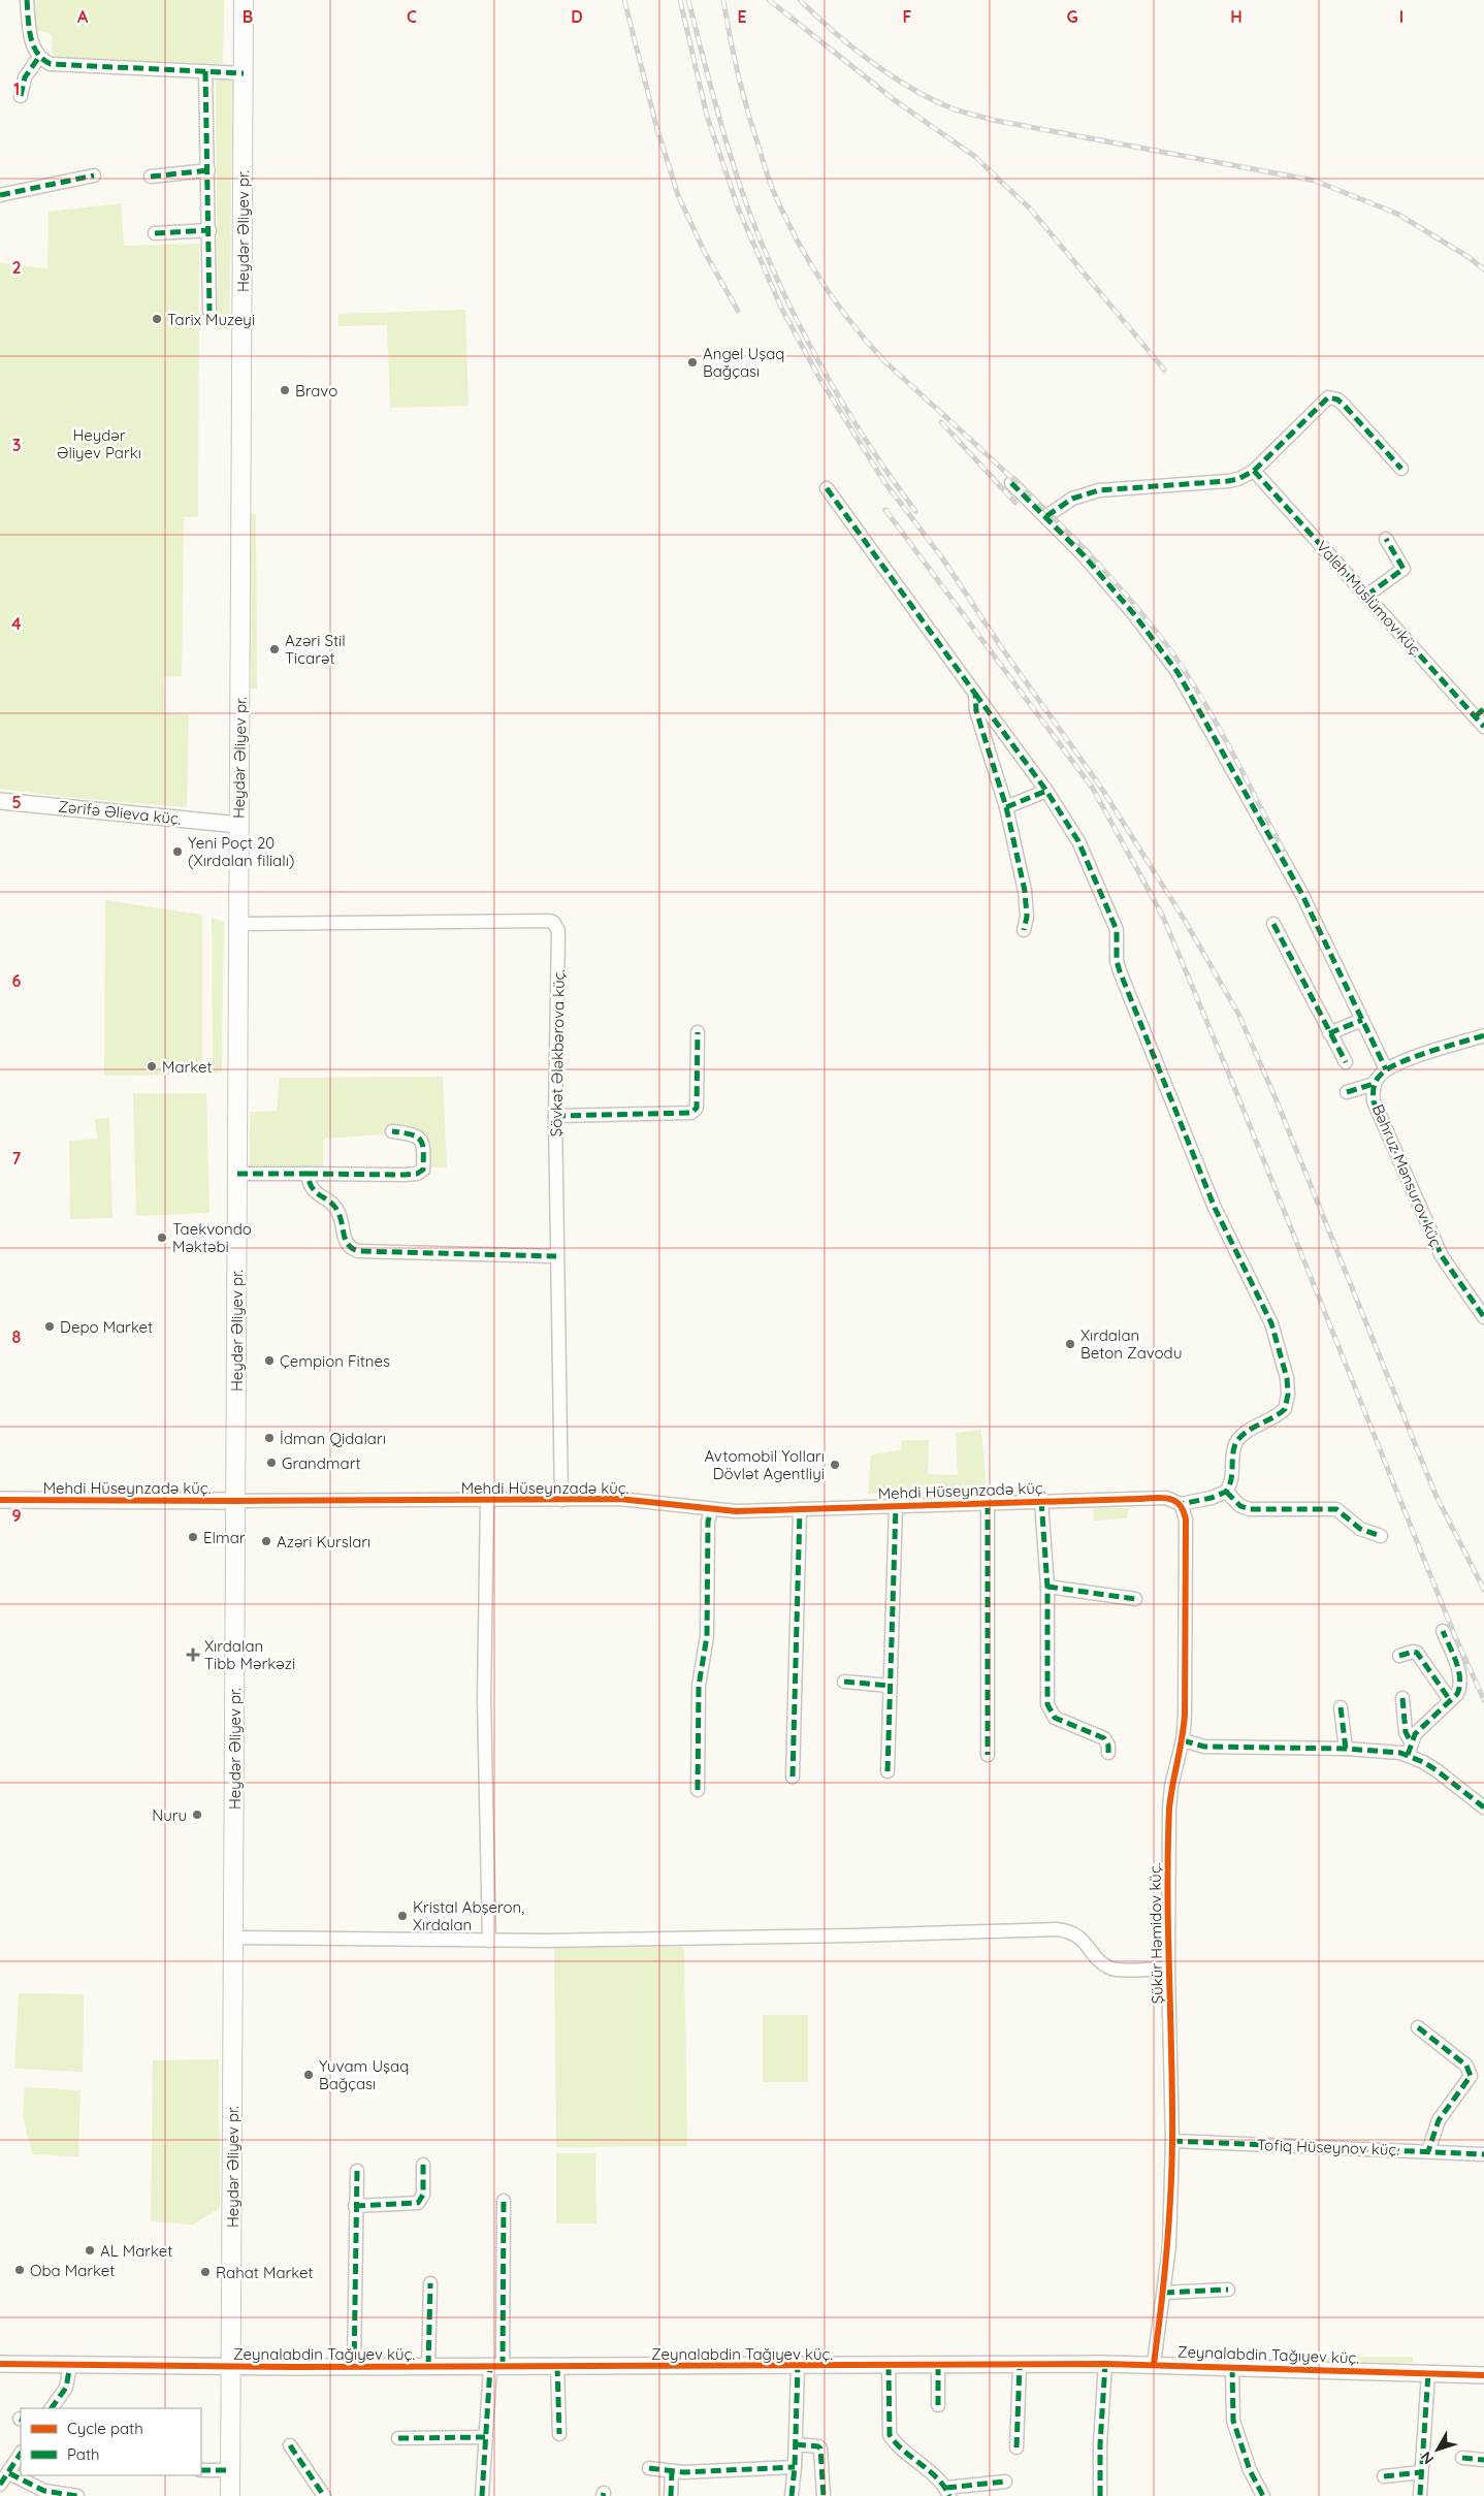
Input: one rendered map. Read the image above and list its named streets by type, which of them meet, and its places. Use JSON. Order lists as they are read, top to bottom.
{
  "streets": {
    "main road": ["Heydər Əliyev pr."],
    "street": [
      "Valeh Müslümov küç.",
      "Zərifə Əlieva küç.",
      "Şövkət Ələkbərova küç.",
      "Bəhruz Mənsurov küç.",
      "Mehdi Hüseynzadə küç.",
      "Şükür Həmidov küç.",
      "Tofiq Hüseynov küç.",
      "Zeynalabdin Tağıyev küç."
    ]
  },
  "crossings": [
    ["Heydər Əliyev pr.", "Zərifə Əlieva küç."],
    ["Heydər Əliyev pr.", "Şövkət Ələkbərova küç."],
    ["Heydər Əliyev pr.", "Mehdi Hüseynzadə küç."],
    ["Heydər Əliyev pr.", "Zeynalabdin Tağıyev küç."],
    ["Şövkət Ələkbərova küç.", "Mehdi Hüseynzadə küç."],
    ["Mehdi Hüseynzadə küç.", "Şükür Həmidov küç."],
    ["Şükür Həmidov küç.", "Tofiq Hüseynov küç."],
    ["Şükür Həmidov küç.", "Zeynalabdin Tağıyev küç."]
  ],
  "parks": ["Heydər Əliyev Parkı"],
  "places": {
    "other": [
      "Tarix Muzeyi",
      "Angel Uşaq Bağçası",
      "Bravo",
      "Azəri Stil Ticarət",
      "Yeni Poçt 20 (Xırdalan filialı)",
      "Market",
      "Taekvondo Məktəbi",
      "Depo Market",
      "Xırdalan Beton Zavodu",
      "Çempion Fitnes",
      "İdman Qidaları",
      "Grandmart",
      "Avtomobil Yolları Dövlət Agentliyi",
      "Elmar",
      "Azəri Kursları",
      "Nuru",
      "Kristal Abşeron, Xırdalan",
      "Yuvam Uşaq Bağçası",
      "AL Market",
      "Oba Market",
      "Rahat Market"
    ],
    "health": ["Xırdalan Tibb Mərkəzi"]
  },
  "legend": ["Cycle path", "Path"],
  "north": "bottom left",
  "grid": {
    "columns": [
      "A",
      "B",
      "C",
      "D",
      "E",
      "F",
      "G",
      "H",
      "I"
    ],
    "rows": [
      "1",
      "2",
      "3",
      "4",
      "5",
      "6",
      "7",
      "8",
      "9"
    ]
  }
}
